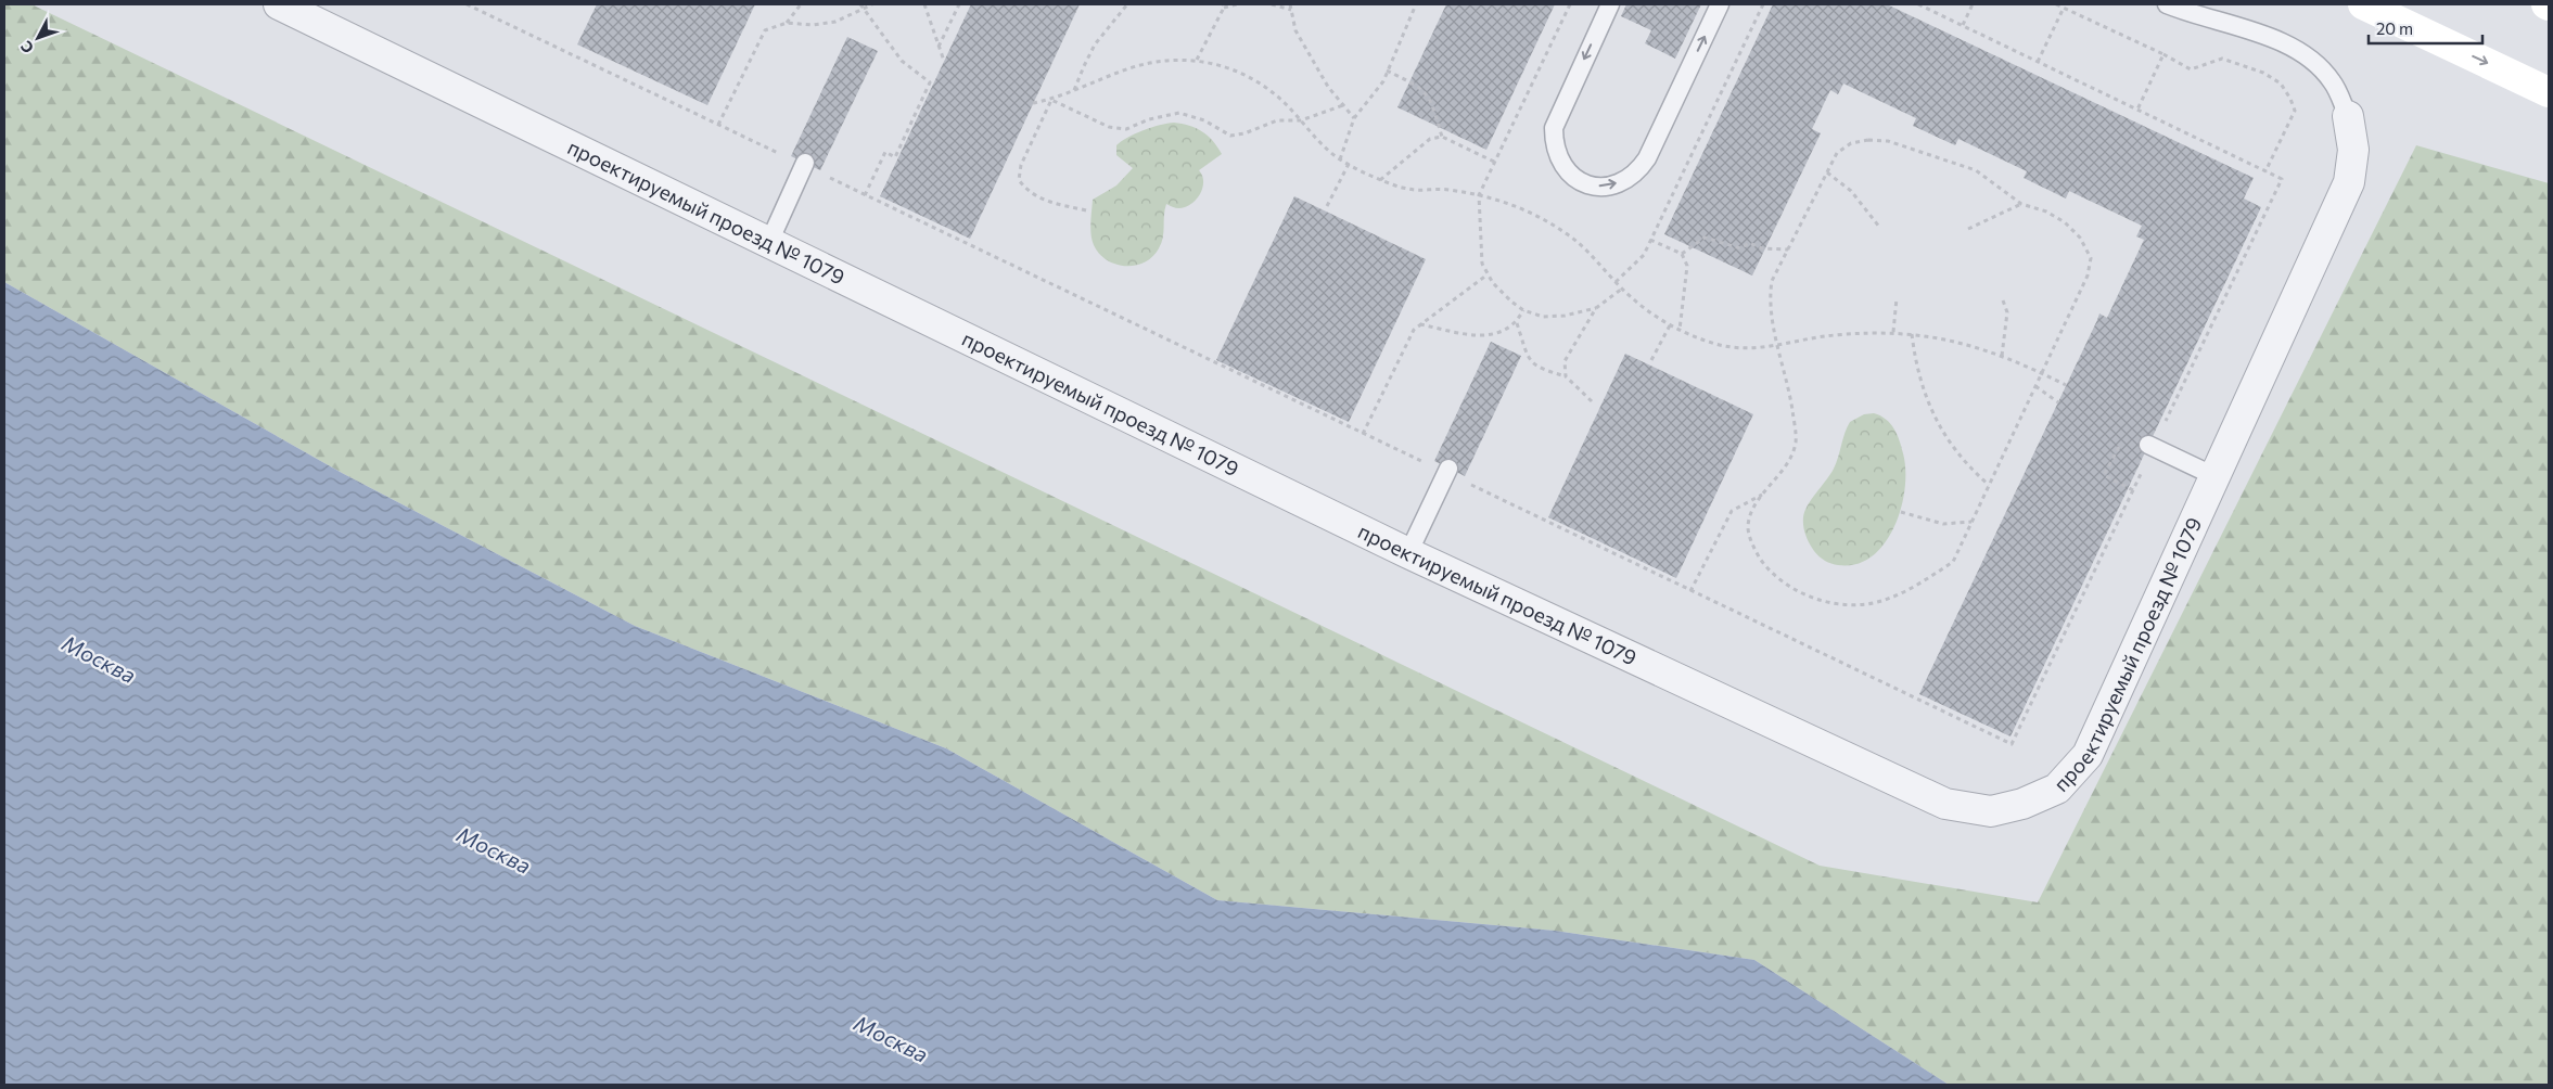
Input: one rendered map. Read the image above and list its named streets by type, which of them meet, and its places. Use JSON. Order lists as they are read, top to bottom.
{
  "streets": {
    "street": ["проектируемый проезд № 1079"]
  },
  "water": ["Москва"],
  "scale_bar": "20 m",
  "north": "bottom left"
}
